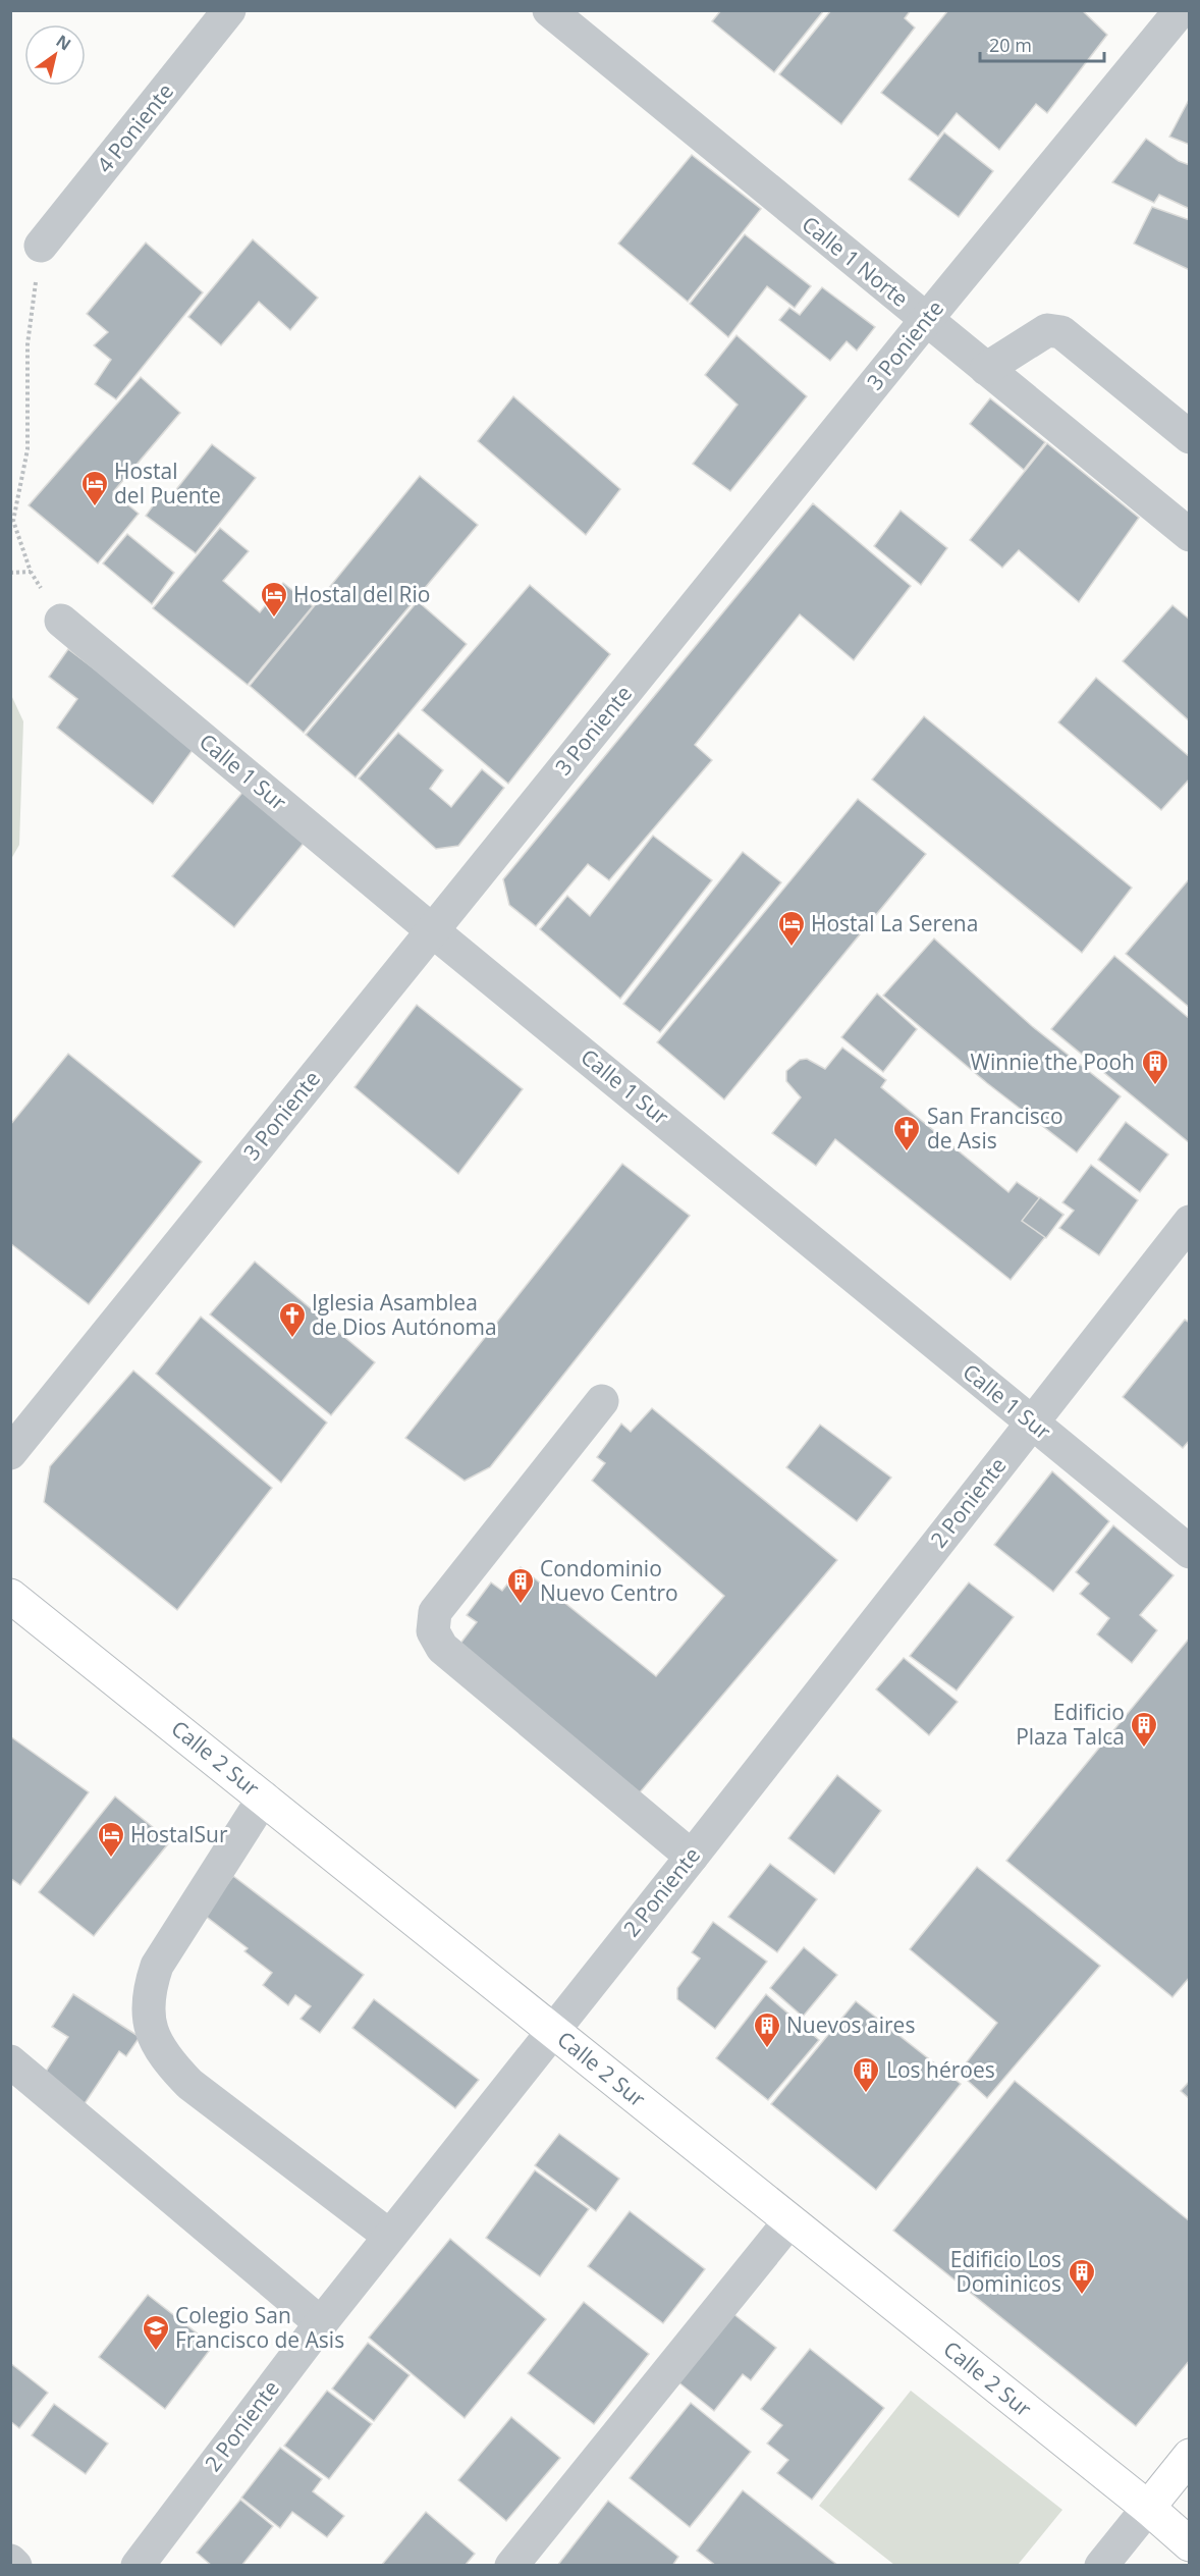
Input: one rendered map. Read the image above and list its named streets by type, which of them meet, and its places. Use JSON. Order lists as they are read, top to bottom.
{
  "streets": {
    "main road": ["Calle 2 Sur"],
    "street": [
      "4 Poniente",
      "Calle 1 Norte",
      "3 Poniente",
      "Calle 1 Sur",
      "2 Poniente"
    ]
  },
  "crossings": [
    ["Calle 1 Norte", "3 Poniente"],
    ["3 Poniente", "Calle 1 Sur"],
    ["Calle 1 Sur", "2 Poniente"],
    ["2 Poniente", "Calle 2 Sur"]
  ],
  "places": {
    "hotel": [
      "Hostal del Puente",
      "Hostal del Rio",
      "Hostal La Serena",
      "HostalSur"
    ],
    "building": [
      "Winnie the Pooh",
      "Condominio Nuevo Centro",
      "Edificio Plaza Talca",
      "Nuevos aires",
      "Los héroes",
      "Edificio Los Dominicos"
    ],
    "church": ["San Francisco de Asis", "Iglesia Asamblea de Dios Autónoma"],
    "school or university": ["Colegio San Francisco de Asis"]
  },
  "scale_bar": "20 m",
  "north": "top right"
}
